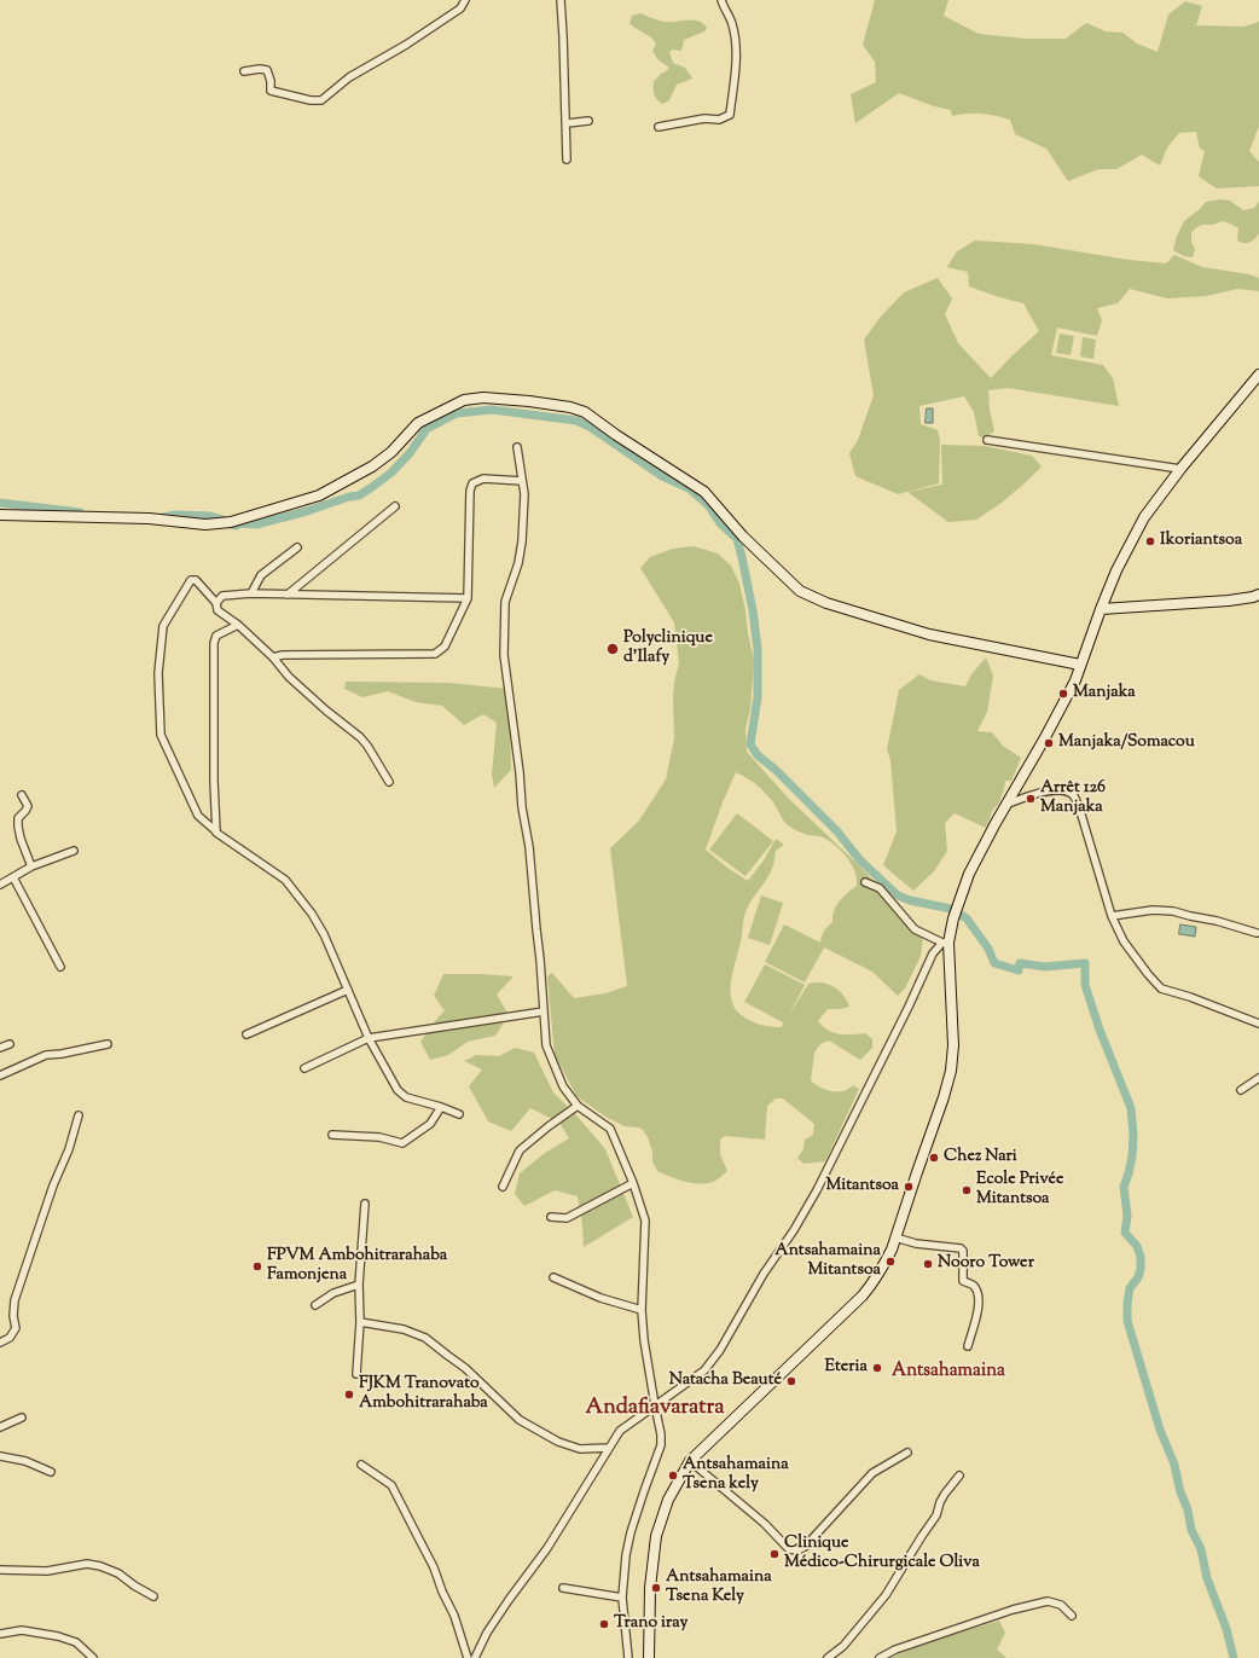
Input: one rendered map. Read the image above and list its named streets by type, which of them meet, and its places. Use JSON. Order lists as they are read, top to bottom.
{
  "districts": ["Antsahamaina", "Andafiavaratra"],
  "places": [
    "Ikoriantsoa",
    "Polyclinique d'Ilafy",
    "Manjaka",
    "Manjaka/Somacou",
    "Arrêt 126 Manjaka",
    "Chez Nari",
    "Mitantsoa",
    "Ecole Privée Mitantsoa",
    "Antsahamaina Mitantsoa",
    "Nooro Tower",
    "FPVM Ambohitrarahaba Famonjena",
    "Eteria",
    "Natacha Beauté",
    "FJKM Tranovato Ambohitrarahaba",
    "Antsahamaina Tsena kely",
    "Clinique Médico-Chirurgicale Oliva",
    "Antsahamaina Tsena Kely",
    "Trano iray"
  ]
}
